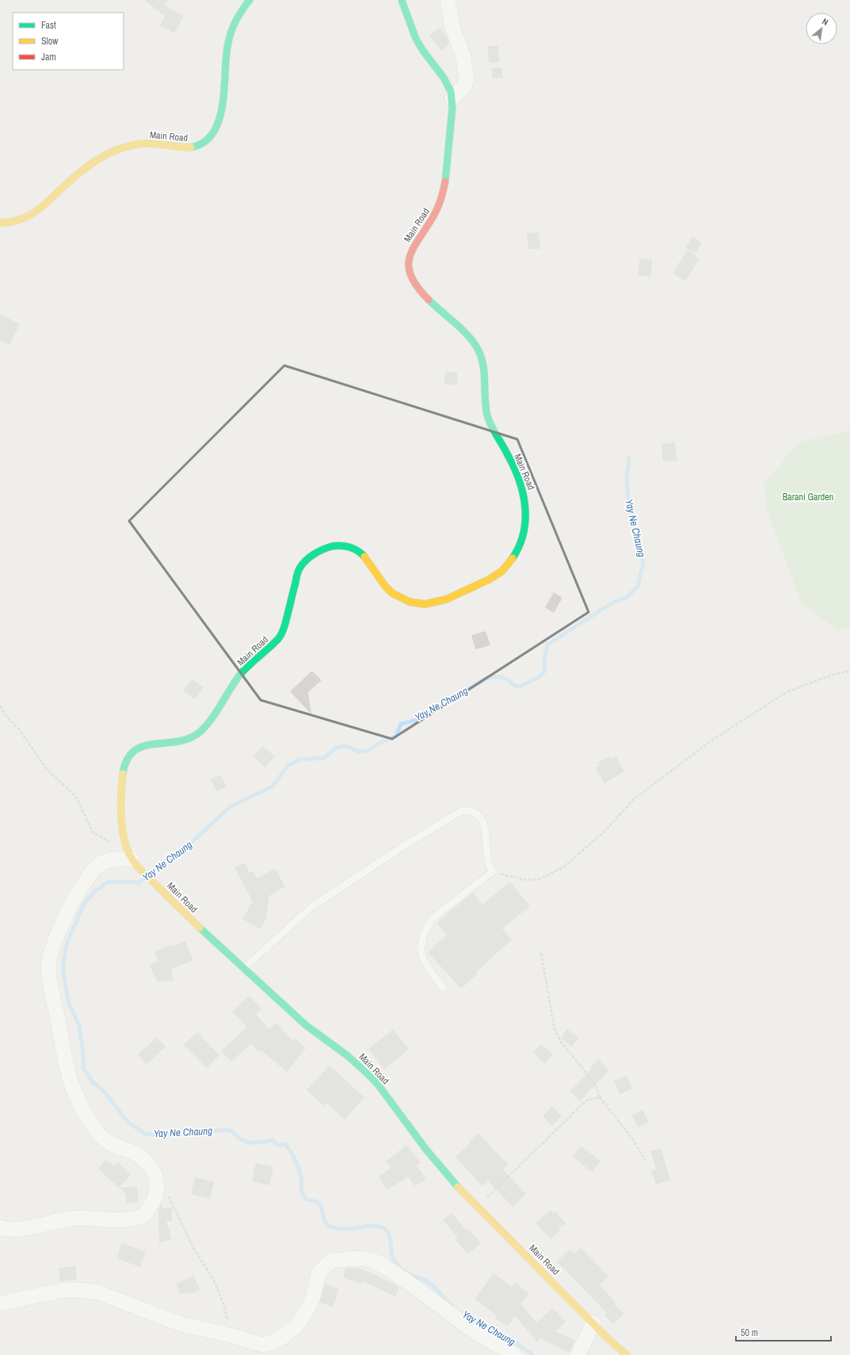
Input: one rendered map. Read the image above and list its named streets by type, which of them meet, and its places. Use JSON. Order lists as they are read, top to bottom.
{
  "streets": {
    "main road": ["Main Road"]
  },
  "water": ["Yay Ne Chaung"],
  "parks": ["Barani Garden"],
  "legend": ["Fast", "Slow", "Jam"],
  "scale_bar": "50 m",
  "north": "top right"
}
